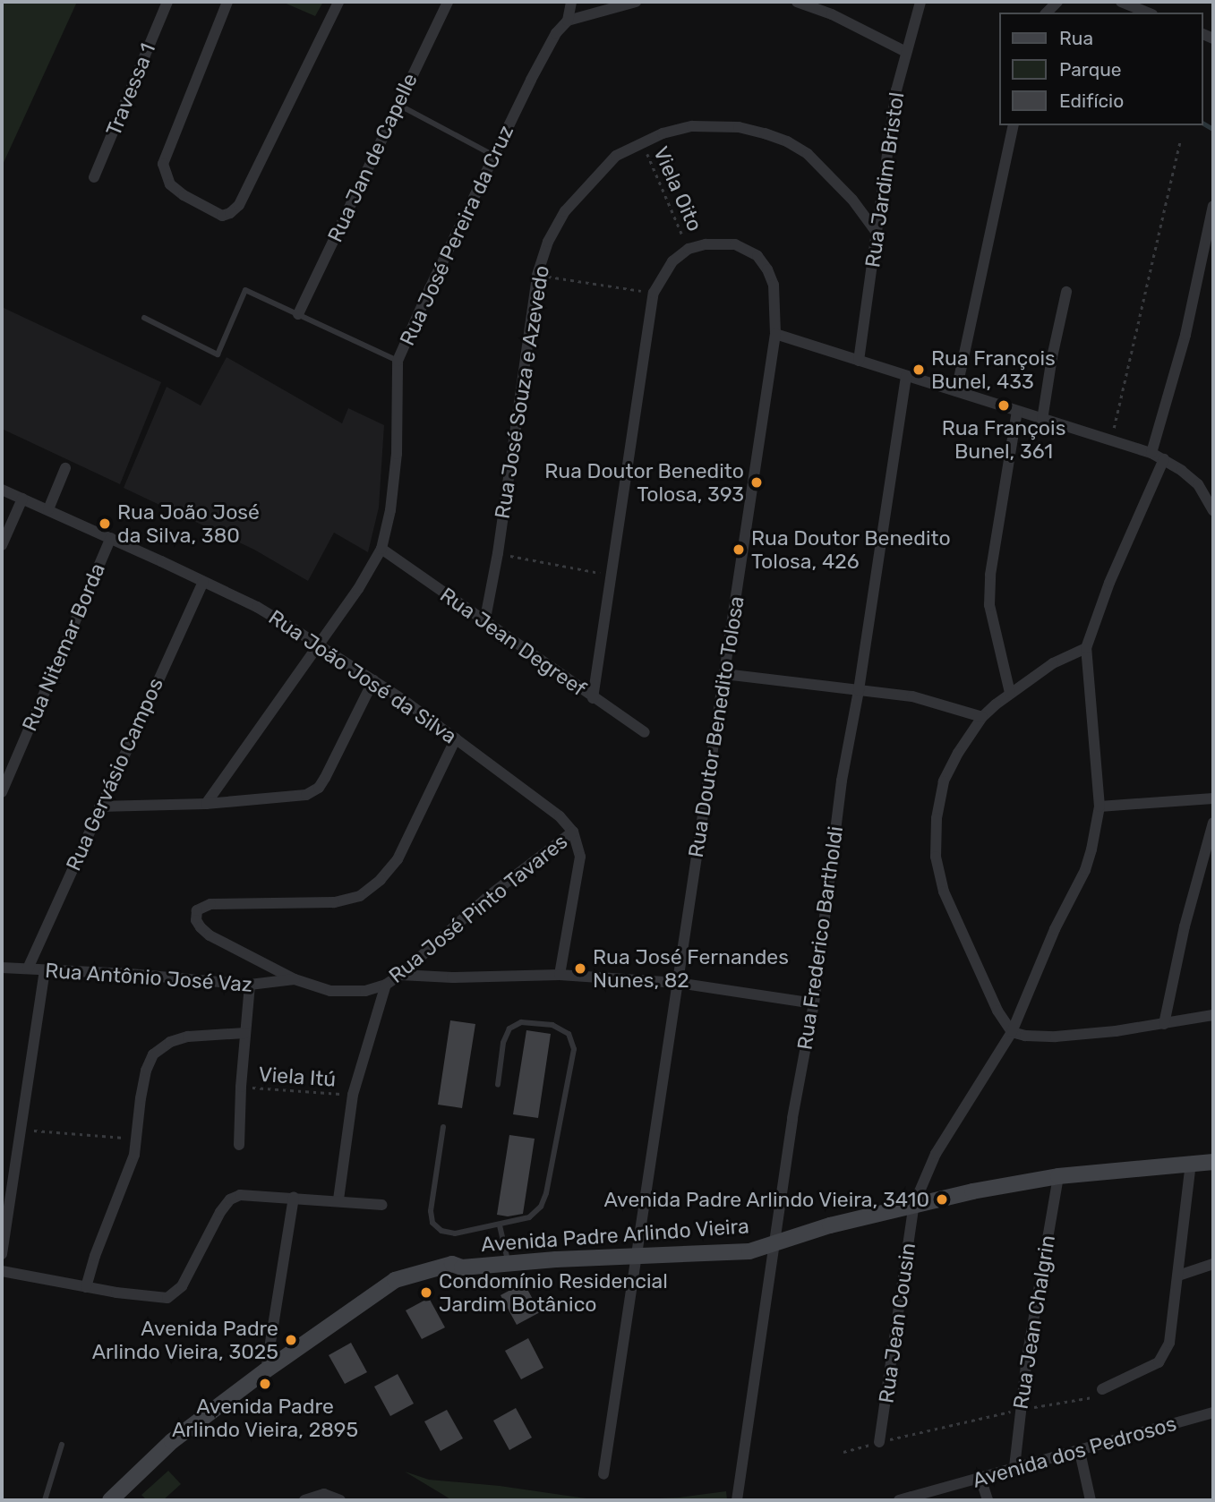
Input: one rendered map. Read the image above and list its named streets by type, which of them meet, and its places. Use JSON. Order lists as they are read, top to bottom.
{
  "streets": {
    "main road": ["Avenida Padre Arlindo Vieira"],
    "street": [
      "Travessa 1",
      "Rua Jan de Capelle",
      "Rua Jardim Bristol",
      "Rua José Pereira da Cruz",
      "Rua José Souza e Azevedo",
      "Rua Jean Degreef",
      "Rua Nitemar Borda",
      "Rua João José da Silva",
      "Rua Doutor Benedito Tolosa",
      "Rua Gervásio Campos",
      "Rua José Pinto Tavares",
      "Rua Frederico Bartholdi",
      "Rua Antônio José Vaz",
      "Rua Jean Chalgrin",
      "Rua Jean Cousin",
      "Avenida dos Pedrosos"
    ],
    "path": ["Viela Oito", "Viela Itú"]
  },
  "crossings": [
    ["Rua Jardim Bristol", "Rua José Souza e Azevedo"],
    ["Viela Oito", "Rua José Souza e Azevedo"],
    ["Viela Oito", "Rua Doutor Benedito Tolosa"],
    ["Rua José Pereira da Cruz", "Rua Jean Degreef"],
    ["Rua José Pereira da Cruz", "Rua João José da Silva"],
    ["Rua José Souza e Azevedo", "Rua Jean Degreef"],
    ["Rua Nitemar Borda", "Rua João José da Silva"],
    ["Rua João José da Silva", "Rua Gervásio Campos"],
    ["Rua João José da Silva", "Rua José Pinto Tavares"],
    ["Rua Doutor Benedito Tolosa", "Avenida Padre Arlindo Vieira"],
    ["Rua Gervásio Campos", "Rua Antônio José Vaz"],
    ["Rua José Pinto Tavares", "Rua Antônio José Vaz"],
    ["Rua Frederico Bartholdi", "Avenida Padre Arlindo Vieira"],
    ["Avenida Padre Arlindo Vieira", "Rua Jean Chalgrin"],
    ["Avenida Padre Arlindo Vieira", "Rua Jean Cousin"],
    ["Rua Jean Chalgrin", "Avenida dos Pedrosos"]
  ],
  "places": [
    "Rua François Bunel, 433",
    "Rua François Bunel, 361",
    "Rua Doutor Benedito Tolosa, 393",
    "Rua João José da Silva, 380",
    "Rua Doutor Benedito Tolosa, 426",
    "Rua José Fernandes Nunes, 82",
    "Avenida Padre Arlindo Vieira, 3410",
    "Condomínio Residencial Jardim Botânico",
    "Avenida Padre Arlindo Vieira, 3025",
    "Avenida Padre Arlindo Vieira, 2895"
  ],
  "legend": ["Rua", "Parque", "Edifício"]
}
